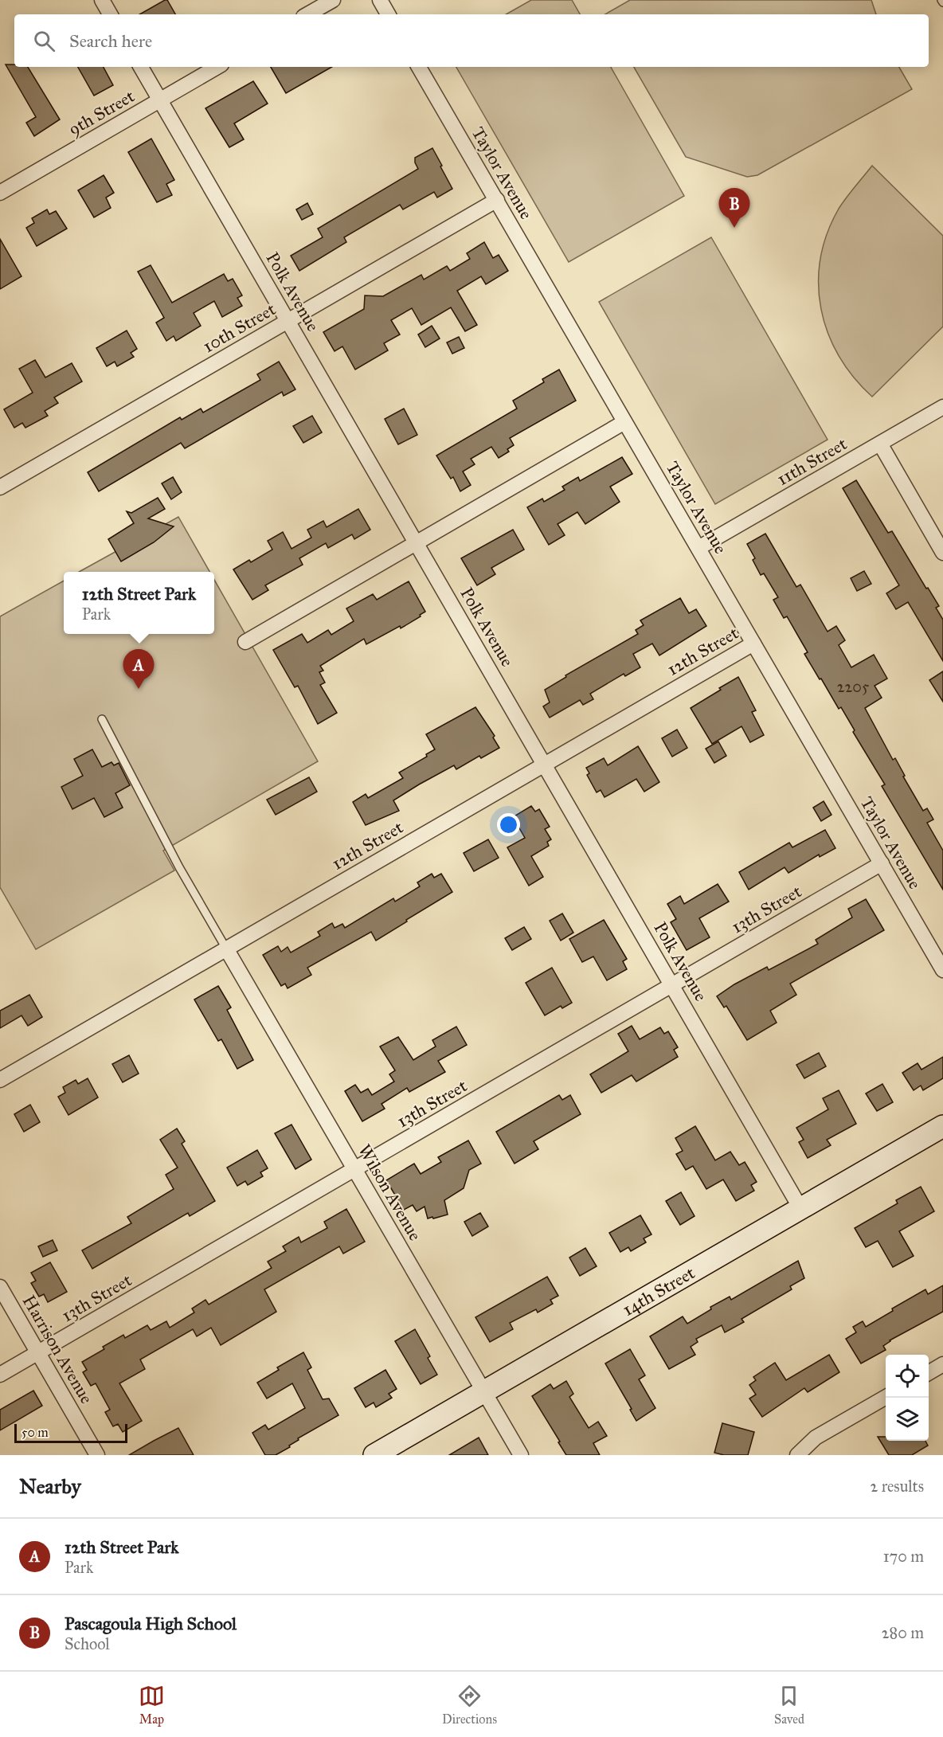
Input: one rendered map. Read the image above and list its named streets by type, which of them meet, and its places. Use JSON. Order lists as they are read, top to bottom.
{
  "streets": {
    "street": [
      "9th Street",
      "Taylor Avenue",
      "Polk Avenue",
      "10th Street",
      "11th Street",
      "12th Street",
      "13th Street",
      "Wilson Avenue",
      "14th Street",
      "Harrison Avenue"
    ]
  },
  "crossings": [
    ["9th Street", "Polk Avenue"],
    ["Taylor Avenue", "10th Street"],
    ["Taylor Avenue", "11th Street"],
    ["Taylor Avenue", "12th Street"],
    ["Taylor Avenue", "13th Street"],
    ["Polk Avenue", "10th Street"],
    ["Polk Avenue", "12th Street"],
    ["Polk Avenue", "13th Street"],
    ["Polk Avenue", "14th Street"],
    ["12th Street", "Wilson Avenue"],
    ["13th Street", "Wilson Avenue"],
    ["13th Street", "Harrison Avenue"],
    ["Wilson Avenue", "14th Street"]
  ],
  "house_numbers": ["2205"],
  "scale_bar": "50 m",
  "page": {
    "search": "Search here",
    "pins": ["B", "A"],
    "popup": ["12th Street Park", "Park"],
    "scale": "50 m",
    "heading": ["Nearby", "2 results"],
    "list": [
      {
        "mark": "A",
        "name": "12th Street Park",
        "note": "Park",
        "value": "170 m"
      },
      {
        "mark": "B",
        "name": "Pascagoula High School",
        "note": "School",
        "value": "280 m"
      }
    ],
    "nav": ["Map", "Directions", "Saved"]
  }
}
